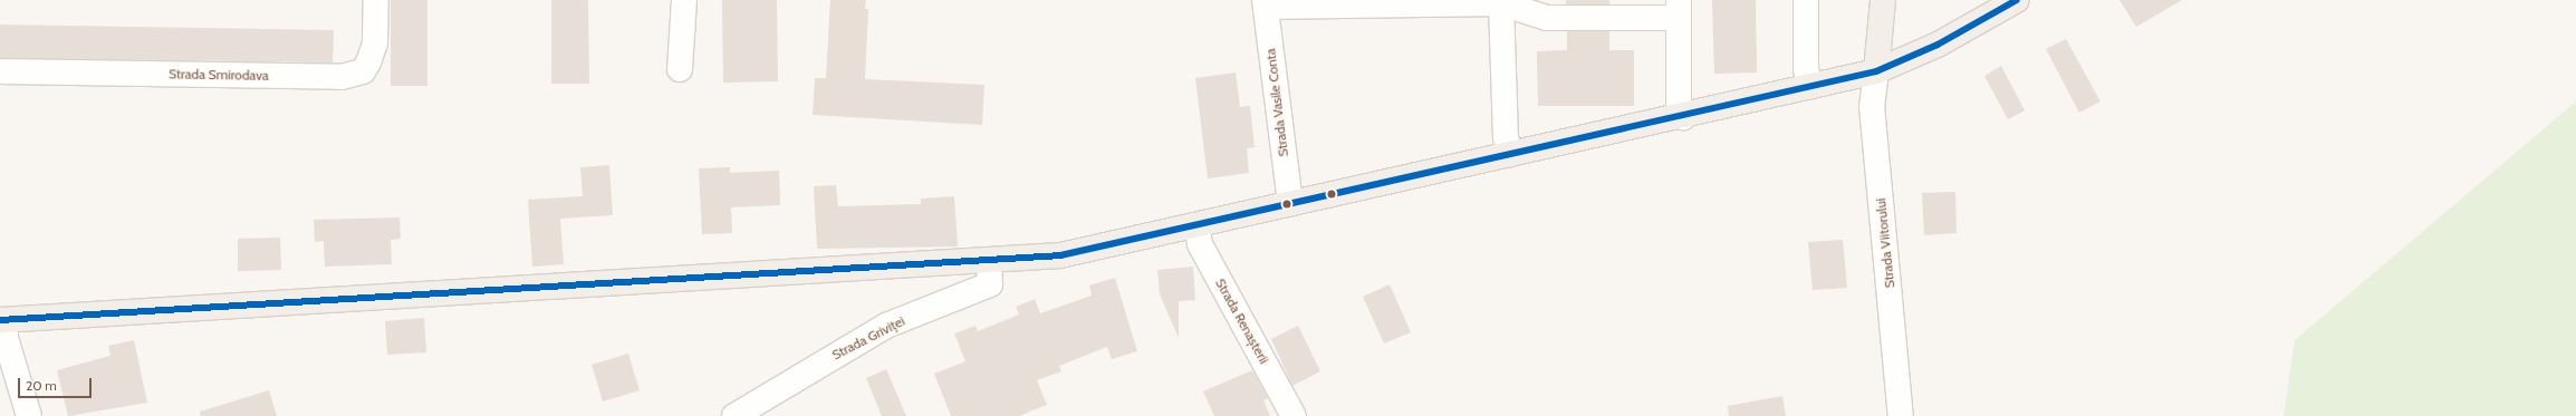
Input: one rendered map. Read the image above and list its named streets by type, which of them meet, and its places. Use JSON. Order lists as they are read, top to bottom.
{
  "streets": {
    "street": [
      "Strada Smirodava",
      "Strada Vasile Conta",
      "Strada Viitorului",
      "Strada Renașterii",
      "Strada Griviței"
    ]
  },
  "scale_bar": "20 m"
}
